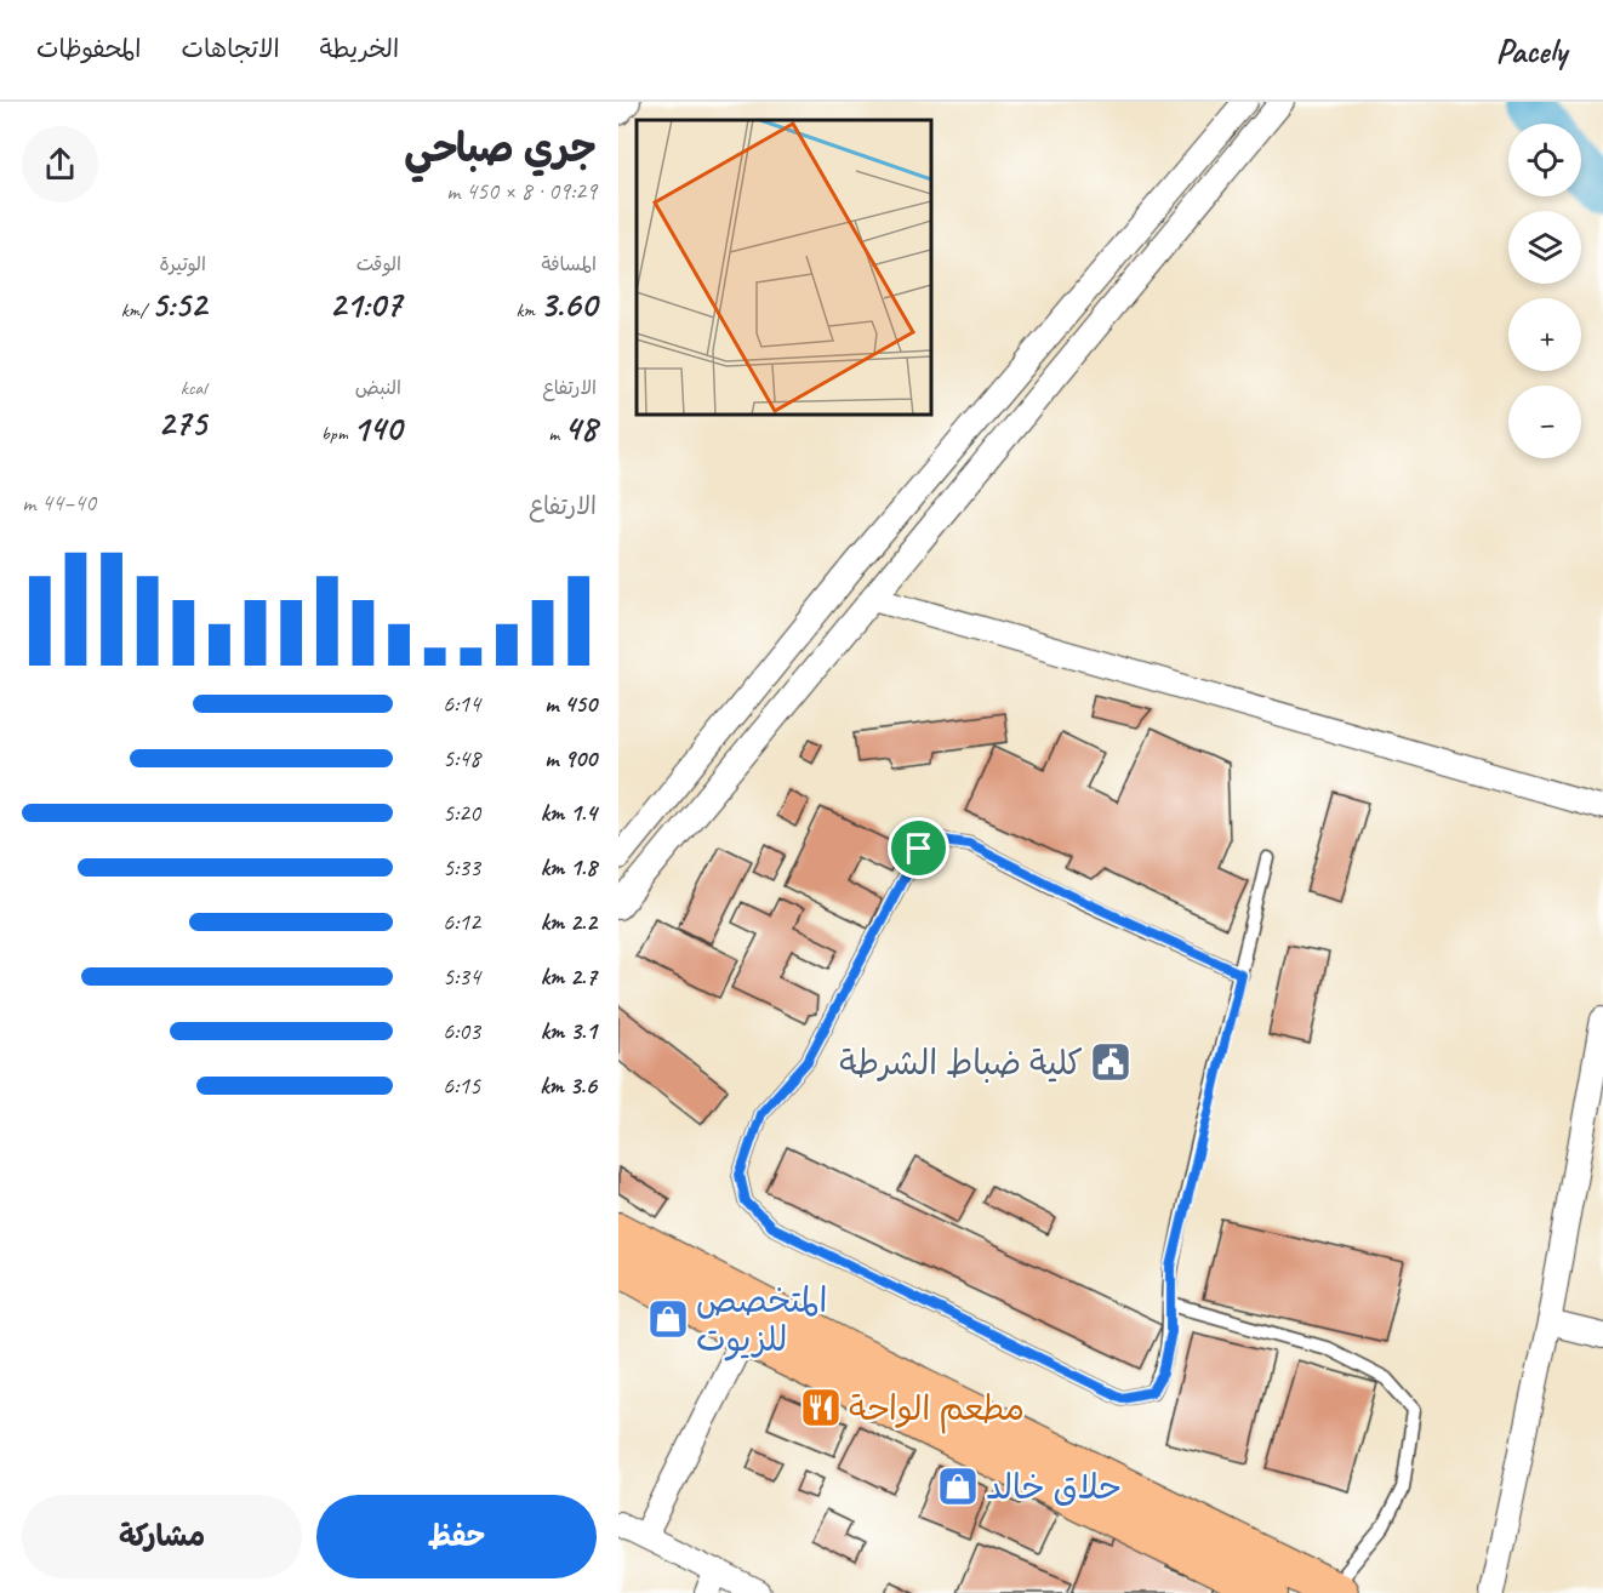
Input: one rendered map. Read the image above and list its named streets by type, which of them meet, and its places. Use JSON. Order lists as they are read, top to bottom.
{
  "places": {
    "public building": ["كلية ضباط الشرطة"],
    "shop": ["المتخصص للزيوت", "حلاق خالد"],
    "restaurant": ["مطعم الواحة"]
  },
  "page": {
    "header": "Pacely",
    "nav": ["الخريطة", "الاتجاهات", "المحفوظات"],
    "heading": ["جري صباحي", "09:29 · 8 × 450 m"],
    "map_buttons": ["+", "−"],
    "stats": [
      ["المسافة", "3.60 km"],
      ["الوقت", "21:07"],
      ["الوتيرة", "5:52 /km"],
      ["الارتفاع", "48 m"],
      ["النبض", "140 bpm"],
      ["kcal", "275"]
    ],
    "chart": ["الارتفاع", "40–44 m"],
    "list": [
      {
        "name": "450 m",
        "note": "6:14"
      },
      {
        "name": "900 m",
        "note": "5:48"
      },
      {
        "name": "1.4 km",
        "note": "5:20"
      },
      {
        "name": "1.8 km",
        "note": "5:33"
      },
      {
        "name": "2.2 km",
        "note": "6:12"
      },
      {
        "name": "2.7 km",
        "note": "5:34"
      },
      {
        "name": "3.1 km",
        "note": "6:03"
      },
      {
        "name": "3.6 km",
        "note": "6:15"
      }
    ],
    "buttons": ["حفظ", "مشاركة"]
  }
}
